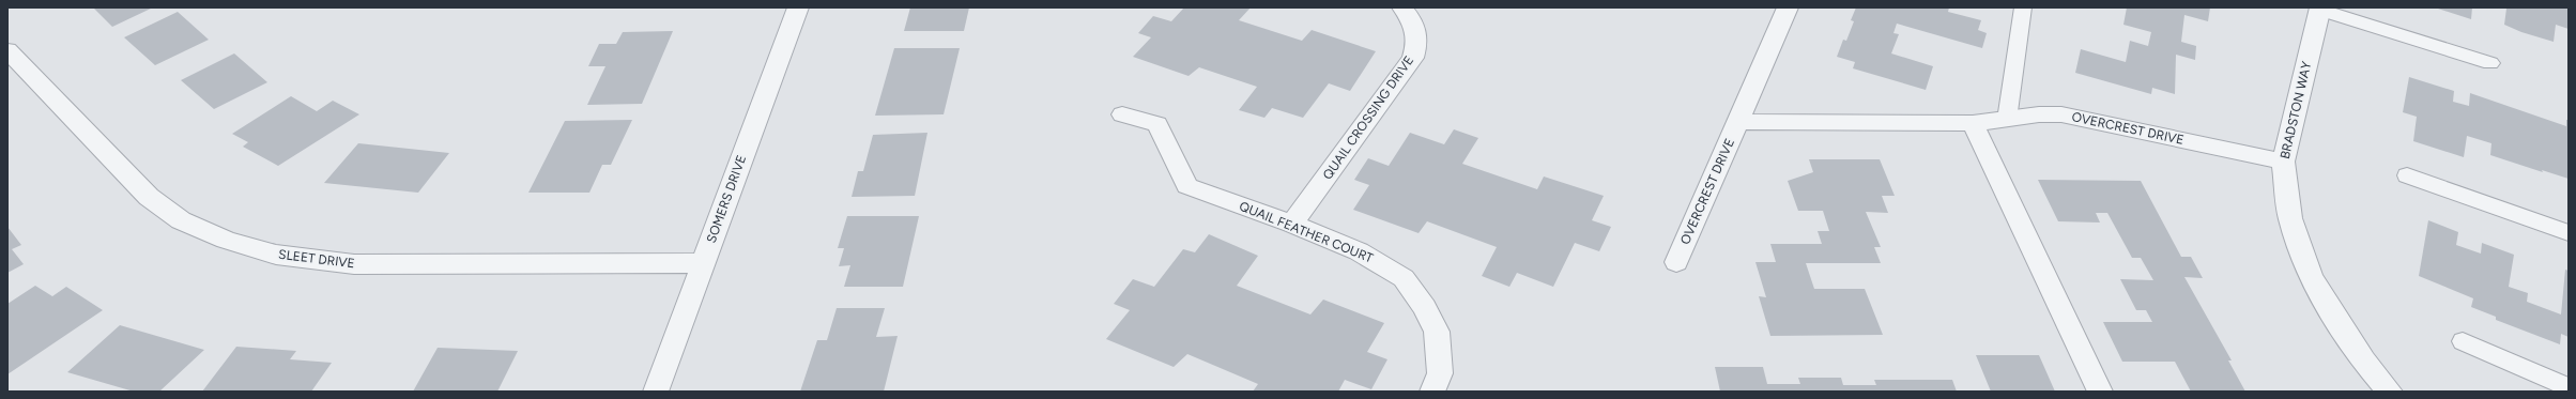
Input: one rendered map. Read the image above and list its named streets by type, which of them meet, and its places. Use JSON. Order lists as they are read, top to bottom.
{
  "streets": {
    "street": [
      "BRADSTON WAY",
      "QUAIL CROSSING DRIVE",
      "OVERCREST DRIVE",
      "SOMERS DRIVE",
      "QUAIL FEATHER COURT",
      "SLEET DRIVE"
    ]
  },
  "crossings": [
    ["BRADSTON WAY", "OVERCREST DRIVE"],
    ["QUAIL CROSSING DRIVE", "QUAIL FEATHER COURT"],
    ["SOMERS DRIVE", "SLEET DRIVE"]
  ]
}
